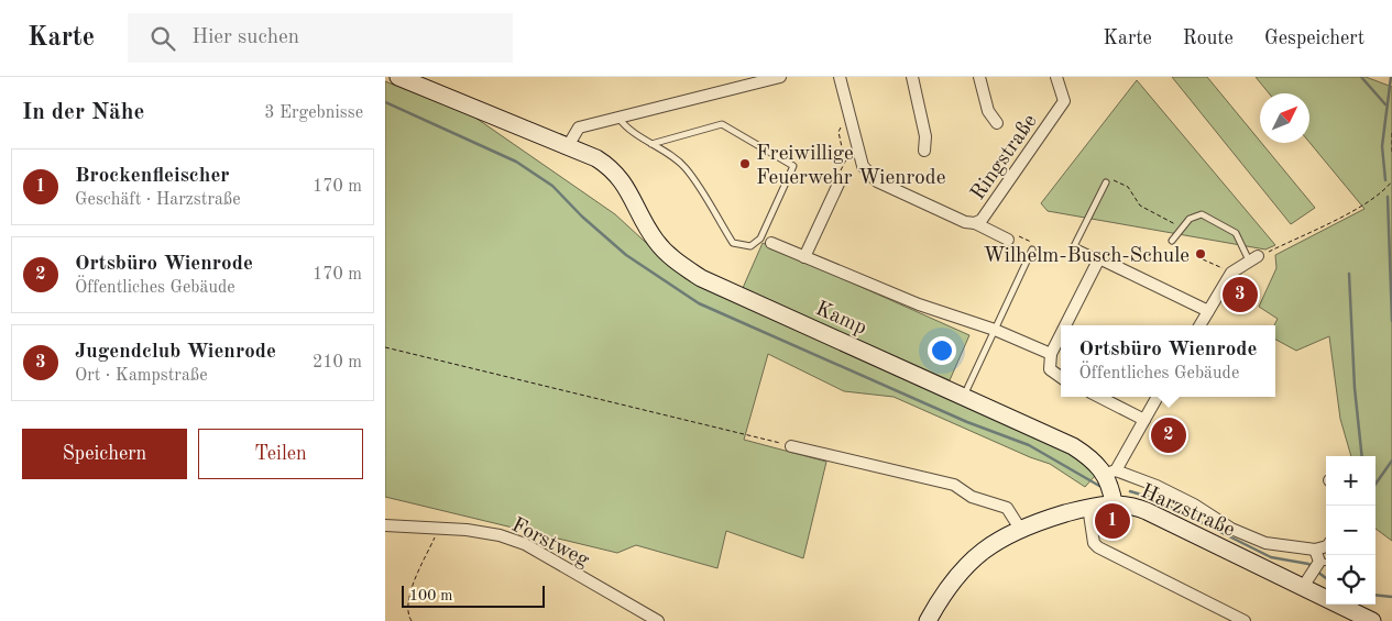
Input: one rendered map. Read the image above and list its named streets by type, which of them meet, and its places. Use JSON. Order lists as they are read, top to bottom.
{
  "streets": {
    "street": [
      "Ringstraße",
      "Kamp",
      "Harzstraße",
      "Forstweg"
    ]
  },
  "crossings": [
    ["Kamp", "Harzstraße"]
  ],
  "places": ["Freiwillige Feuerwehr Wienrode", "Wilhelm-Busch-Schule"],
  "scale_bar": "100 m",
  "north": "top right",
  "page": {
    "header": "Karte",
    "search": "Hier suchen",
    "nav": ["Karte", "Route", "Gespeichert"],
    "heading": ["In der Nähe", "3 Ergebnisse"],
    "list": [
      {
        "mark": "1",
        "name": "Brockenfleischer",
        "note": "Geschäft · Harzstraße",
        "value": "170 m"
      },
      {
        "mark": "2",
        "name": "Ortsbüro Wienrode",
        "note": "Öffentliches Gebäude",
        "value": "170 m"
      },
      {
        "mark": "3",
        "name": "Jugendclub Wienrode",
        "note": "Ort · Kampstraße",
        "value": "210 m"
      }
    ],
    "pins": ["3", "2", "1"],
    "popup": ["Ortsbüro Wienrode", "Öffentliches Gebäude"],
    "buttons": ["Speichern", "Teilen"],
    "map_buttons": ["+", "−"],
    "scale": "100 m"
  }
}
